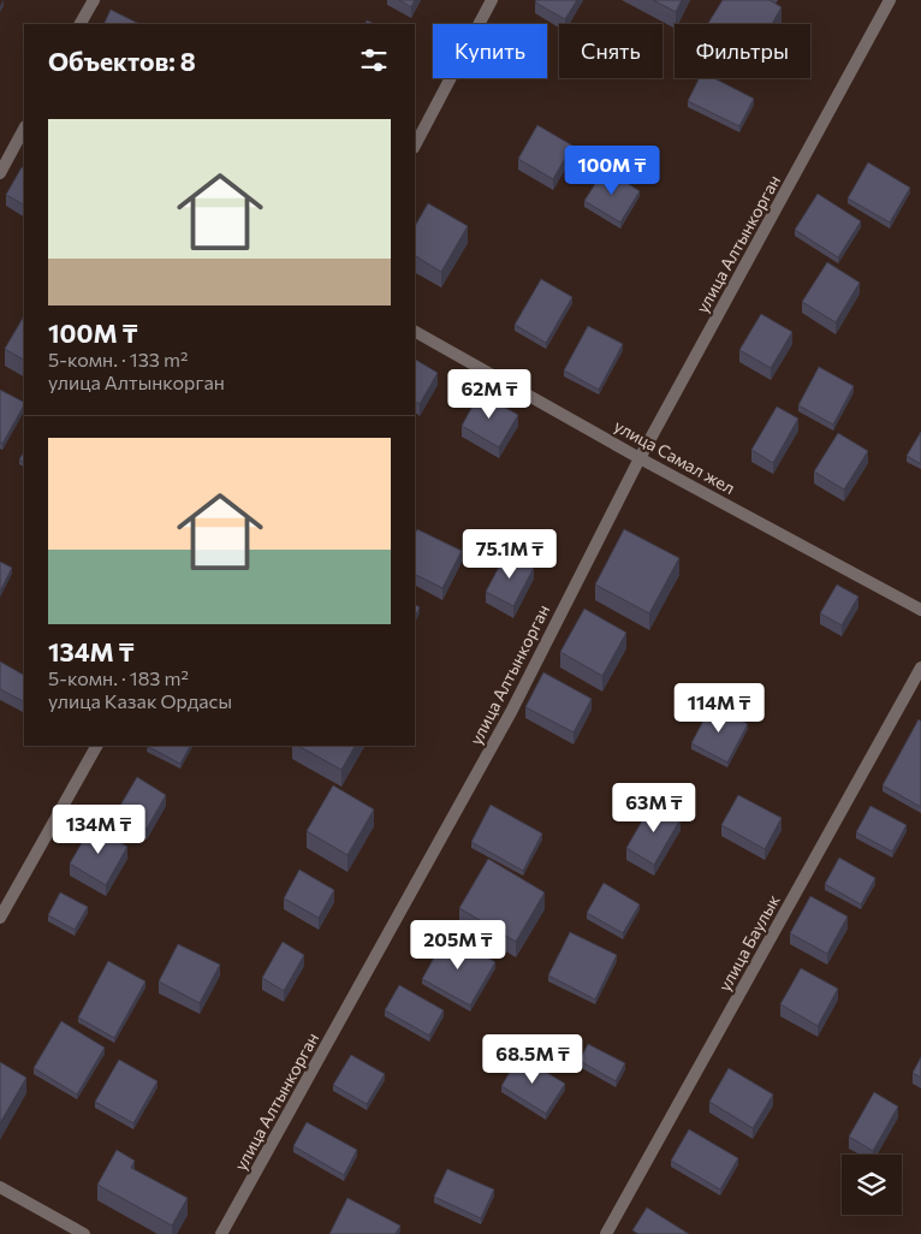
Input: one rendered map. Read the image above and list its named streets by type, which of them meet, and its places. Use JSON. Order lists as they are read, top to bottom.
{
  "streets": {
    "street": ["улица Алтынкорган", "улица Самал жел", "улица Баулык"]
  },
  "crossings": [
    ["улица Алтынкорган", "улица Самал жел"]
  ],
  "page": {
    "chip": ["Купить", "Снять", "Фильтры"],
    "heading": "Объектов: 8",
    "list": [
      {
        "name": "100M ₸",
        "note": "5-комн. · 133 m² · улица Алтынкорган"
      },
      {
        "name": "134M ₸",
        "note": "5-комн. · 183 m² · улица Казак Ордасы"
      }
    ],
    "price": [
      "100M ₸",
      "62M ₸",
      "75.1M ₸",
      "114M ₸",
      "63M ₸",
      "134M ₸",
      "205M ₸",
      "68.5M ₸"
    ]
  }
}
